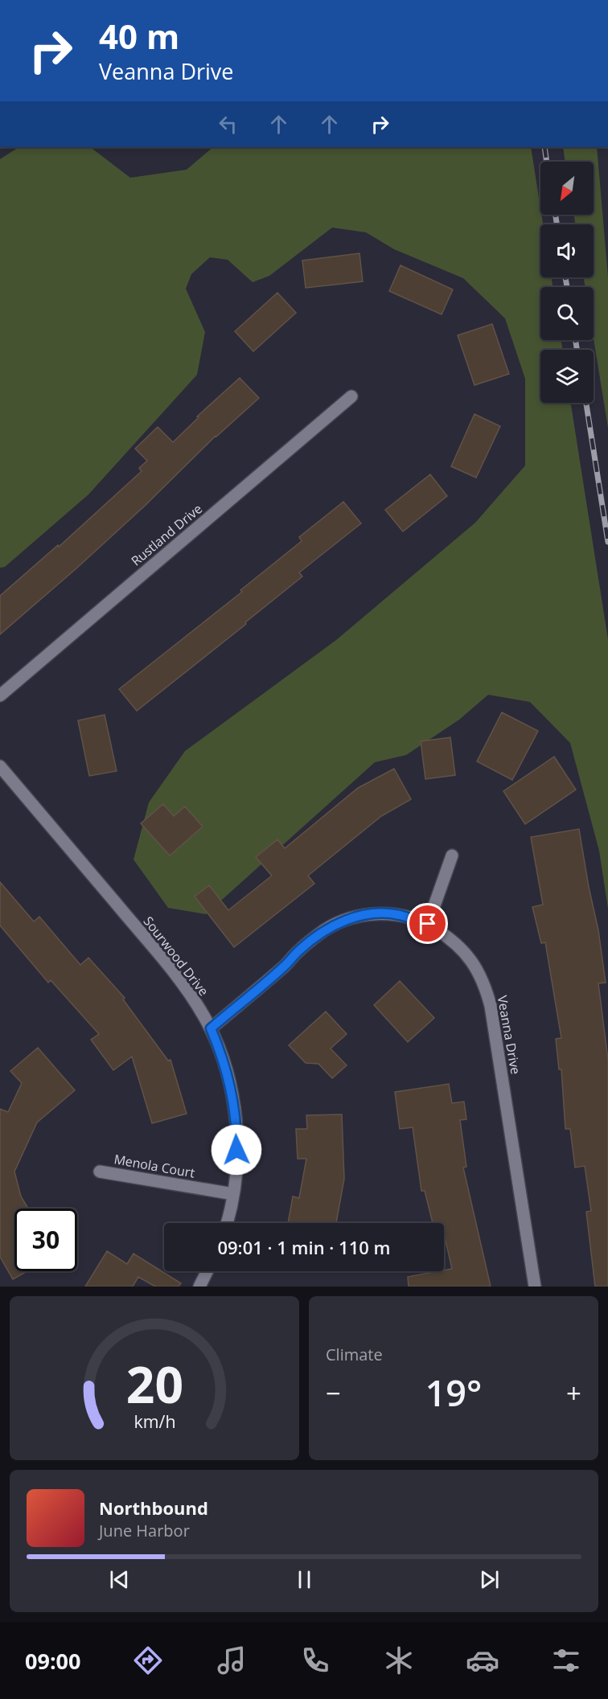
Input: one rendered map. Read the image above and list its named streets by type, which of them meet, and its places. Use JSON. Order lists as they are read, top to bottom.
{
  "streets": {
    "street": [
      "Rustland Drive",
      "Sourwood Drive",
      "Veanna Drive",
      "Menola Court"
    ]
  },
  "crossings": [
    ["Sourwood Drive", "Veanna Drive"],
    ["Sourwood Drive", "Menola Court"]
  ],
  "north": "bottom left",
  "page": {
    "turn": ["40 m", "Veanna Drive"],
    "limit": "30",
    "trip": "09:01 · 1 min · 110 m",
    "tile": "Climate",
    "heat": ["−", "19°", "+"],
    "song": ["Northbound", "June Harbor"],
    "tabs": "09:00",
    "gauge": ["20", "km/h"]
  }
}
